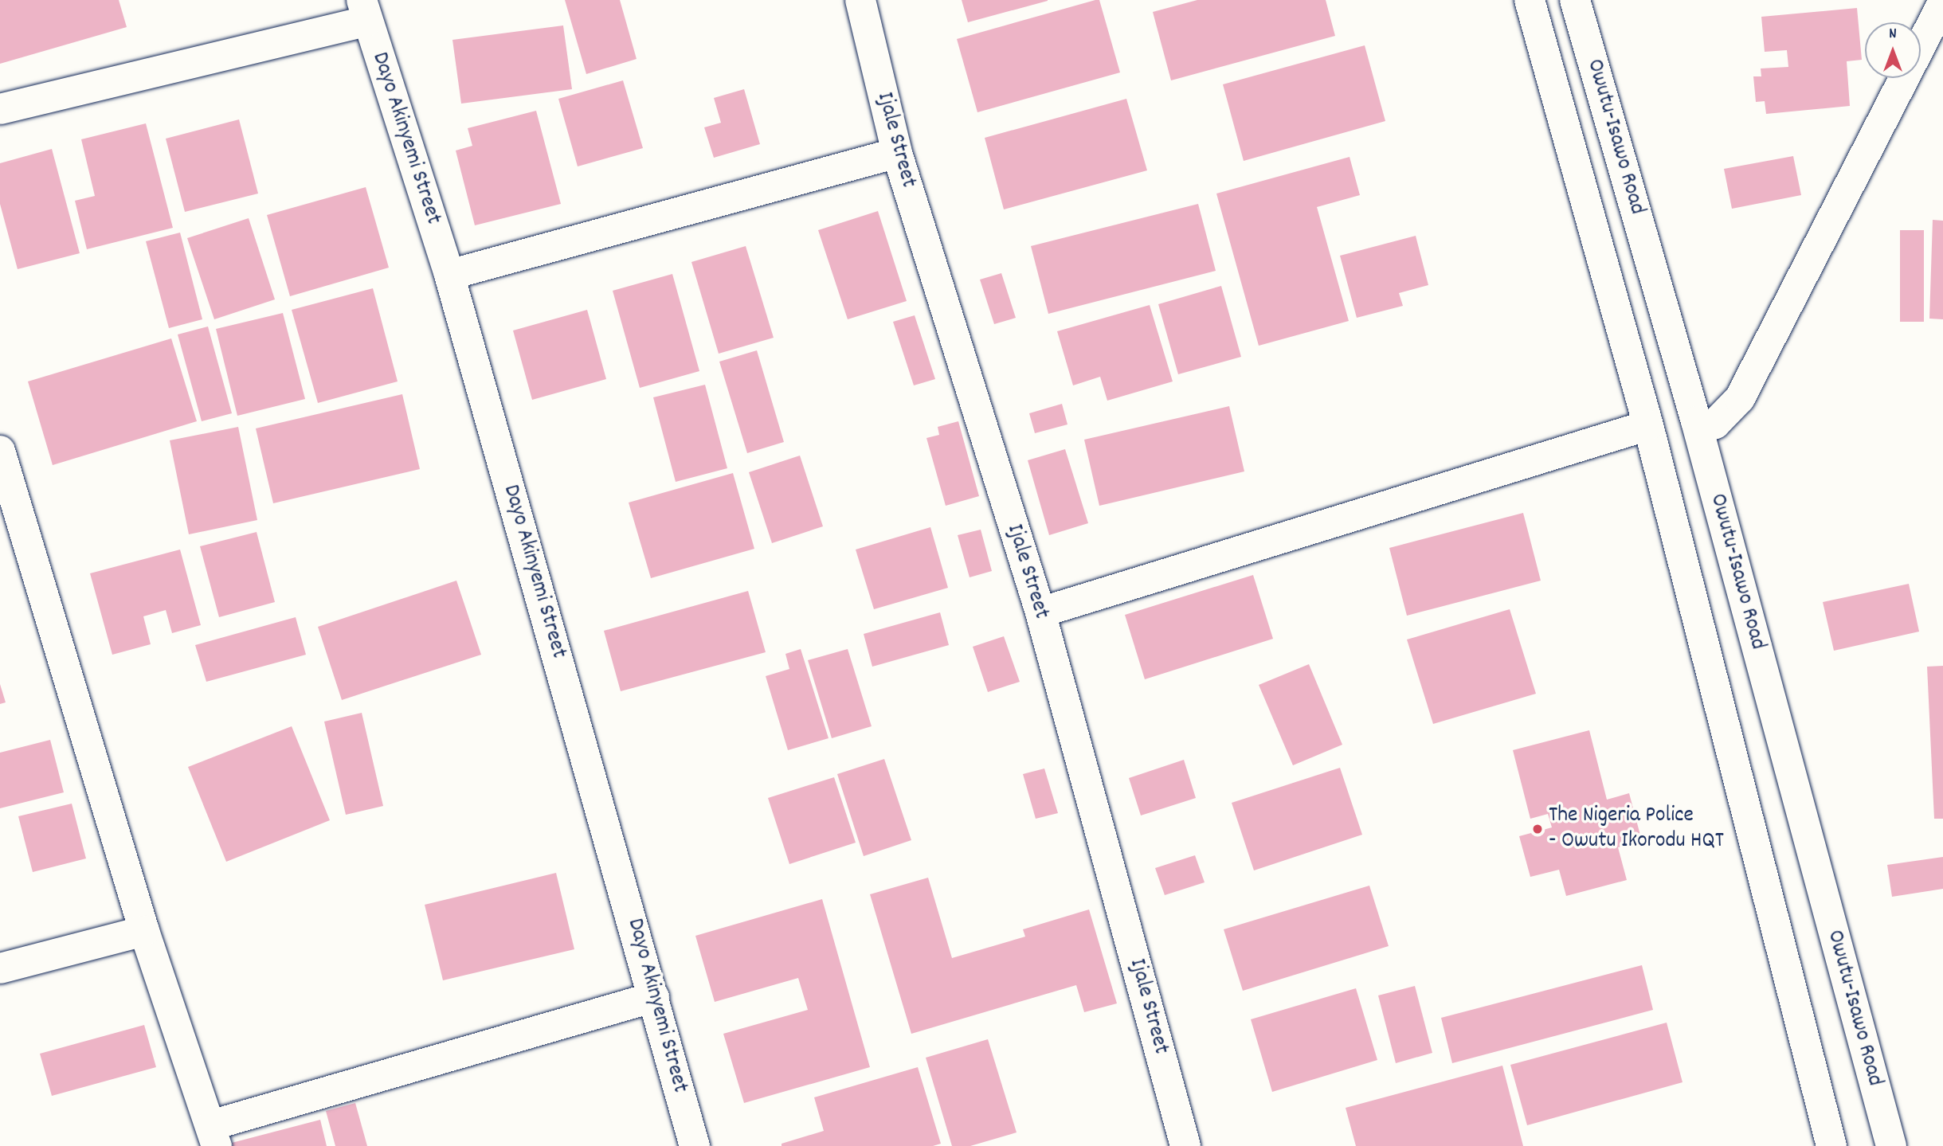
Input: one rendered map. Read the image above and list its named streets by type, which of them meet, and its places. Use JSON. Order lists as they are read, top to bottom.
{
  "streets": {
    "street": ["Owutu-Isawo Road", "Dayo Akinyemi Street", "Ijale Street"]
  },
  "places": ["The Nigeria Police - Owutu Ikorodu HQT"],
  "north": "top"
}
